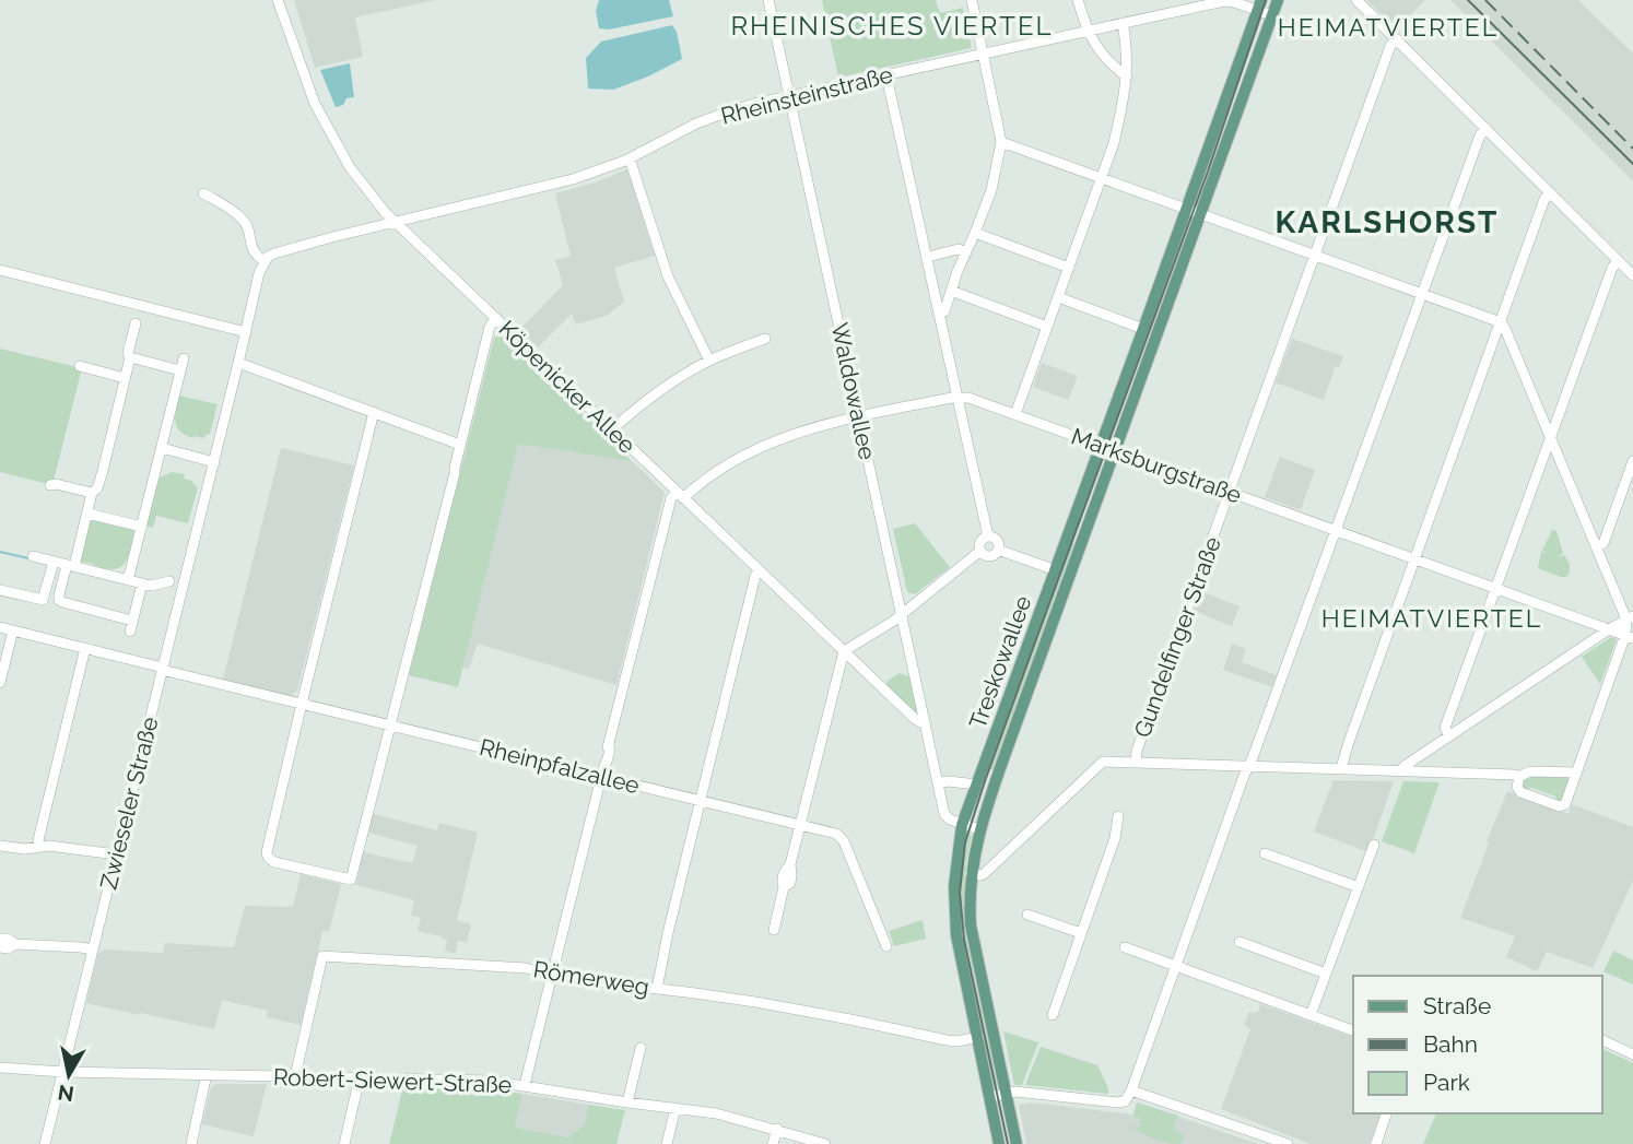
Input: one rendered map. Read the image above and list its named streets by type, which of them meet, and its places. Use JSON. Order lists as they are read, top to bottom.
{
  "streets": {
    "main road": ["Treskowallee"],
    "street": [
      "Rheinsteinstraße",
      "Köpenicker Allee",
      "Waldowallee",
      "Marksburgstraße",
      "Gundelfinger Straße",
      "Rheinpfalzallee",
      "Zwieseler Straße",
      "Römerweg",
      "Robert-Siewert-Straße"
    ]
  },
  "crossings": [
    ["Rheinsteinstraße", "Köpenicker Allee"],
    ["Rheinsteinstraße", "Waldowallee"],
    ["Rheinsteinstraße", "Treskowallee"],
    ["Rheinsteinstraße", "Zwieseler Straße"],
    ["Köpenicker Allee", "Waldowallee"],
    ["Köpenicker Allee", "Marksburgstraße"],
    ["Waldowallee", "Marksburgstraße"],
    ["Waldowallee", "Treskowallee"],
    ["Marksburgstraße", "Gundelfinger Straße"],
    ["Marksburgstraße", "Treskowallee"],
    ["Treskowallee", "Römerweg"],
    ["Rheinpfalzallee", "Zwieseler Straße"],
    ["Zwieseler Straße", "Robert-Siewert-Straße"],
    ["Römerweg", "Robert-Siewert-Straße"]
  ],
  "districts": [
    "RHEINISCHES VIERTEL",
    "HEIMATVIERTEL",
    "KARLSHORST",
    "HEIMATVIERTEL"
  ],
  "legend": ["Straße", "Bahn", "Park"],
  "north": "bottom"
}
